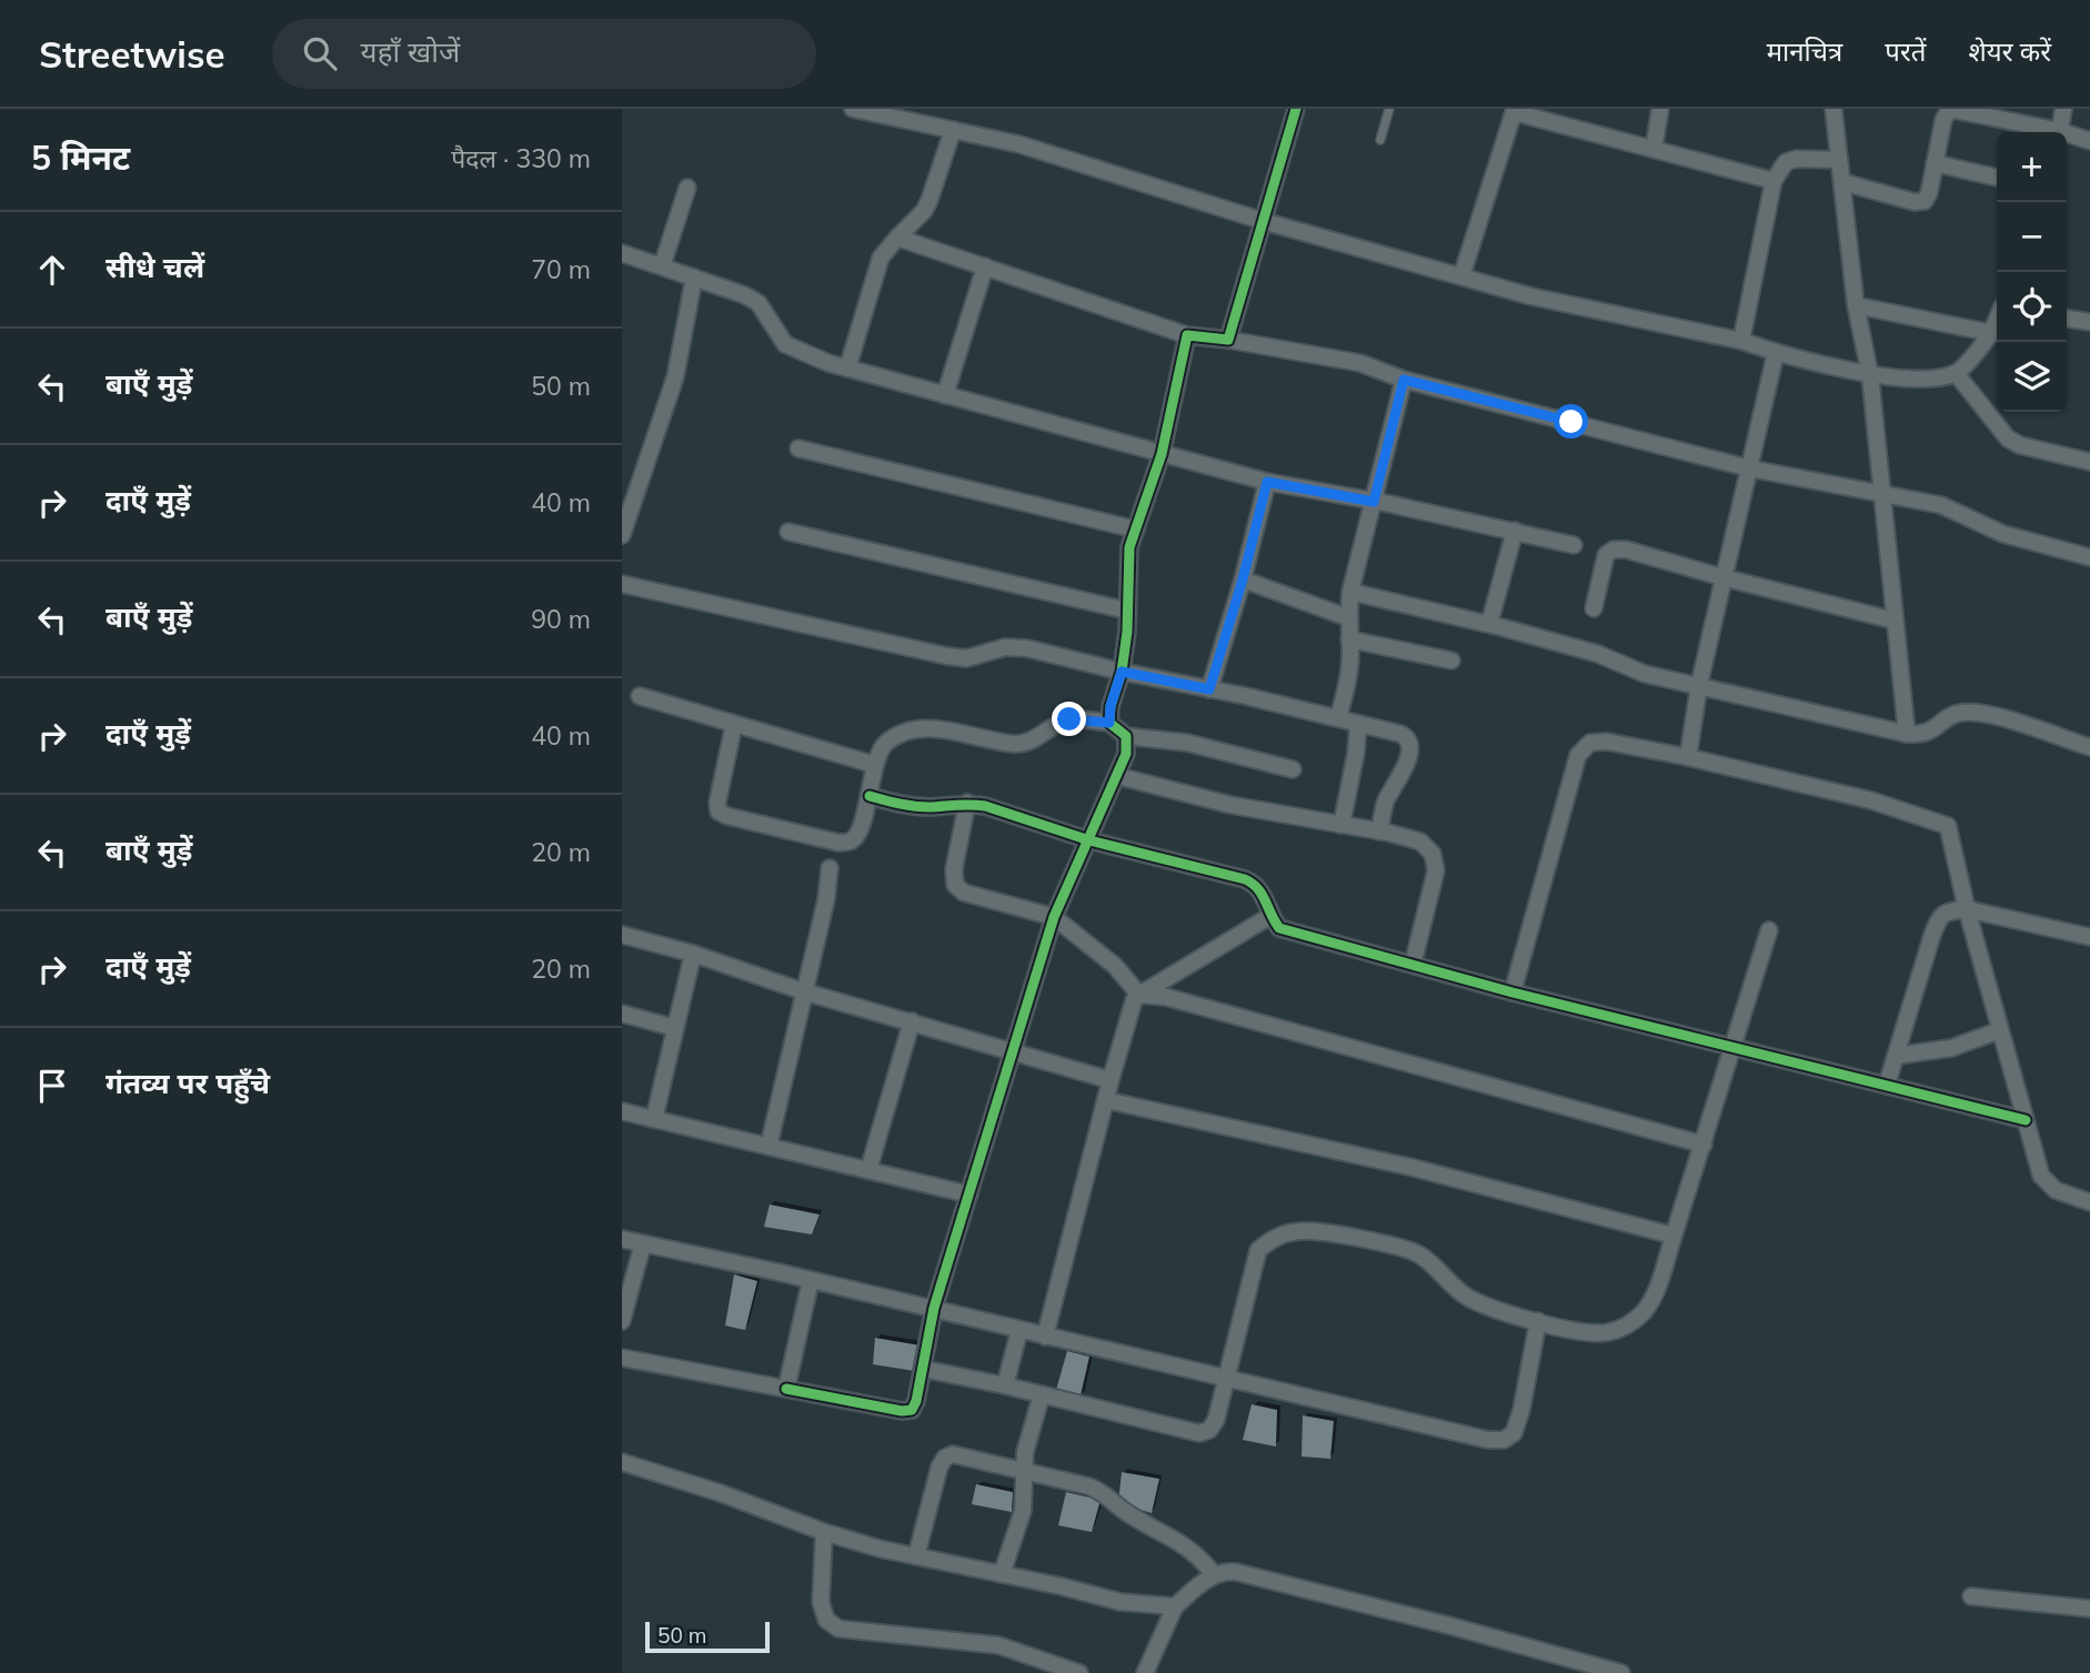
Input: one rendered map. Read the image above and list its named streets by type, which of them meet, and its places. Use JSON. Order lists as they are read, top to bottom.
{
  "scale_bar": "50 m",
  "page": {
    "header": "Streetwise",
    "search": "यहाँ खोजें",
    "nav": ["मानचित्र", "परतें", "शेयर करें"],
    "heading": ["5 मिनट", "पैदल · 330 m"],
    "map_buttons": ["+", "−"],
    "list": [
      ["सीधे चलें", "70 m"],
      ["बाएँ मुड़ें", "50 m"],
      ["दाएँ मुड़ें", "40 m"],
      ["बाएँ मुड़ें", "90 m"],
      ["दाएँ मुड़ें", "40 m"],
      ["बाएँ मुड़ें", "20 m"],
      ["दाएँ मुड़ें", "20 m"],
      "गंतव्य पर पहुँचे"
    ],
    "scale": "50 m"
  }
}
